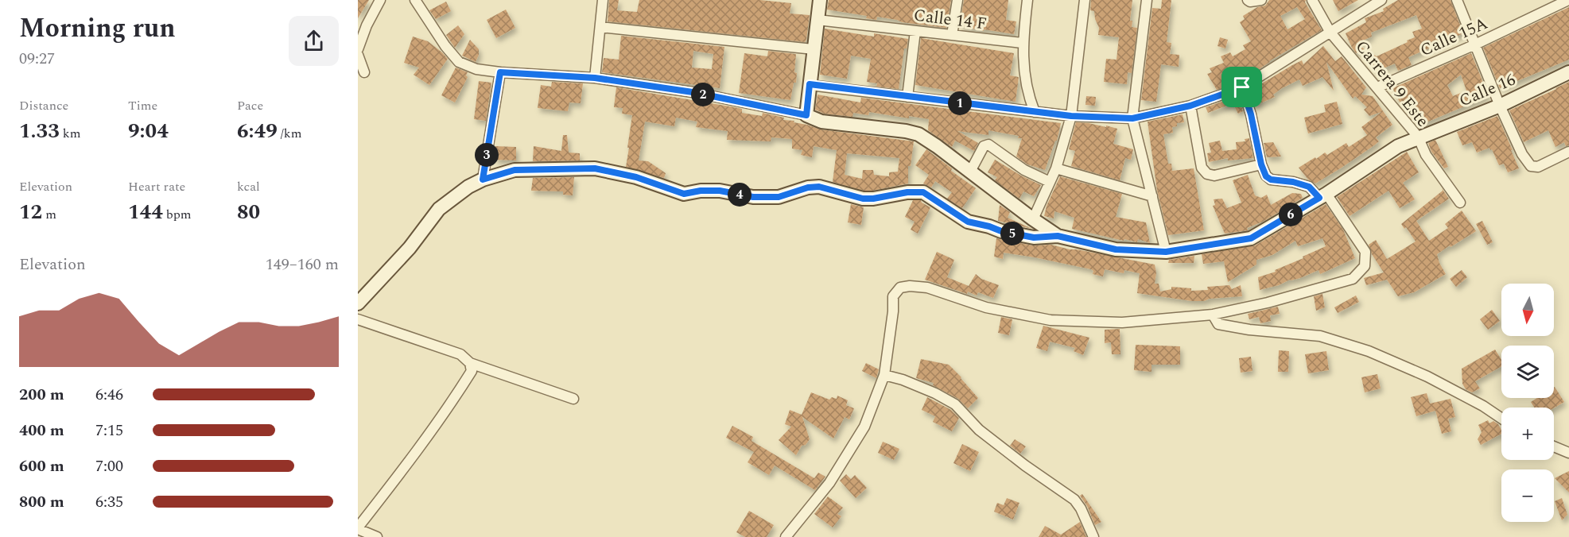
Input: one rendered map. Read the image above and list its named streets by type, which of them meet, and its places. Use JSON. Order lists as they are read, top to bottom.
{
  "streets": {
    "main road": ["Calle 16"],
    "street": ["Calle 14 F", "Calle 15A", "Carrera 9 Este"]
  },
  "crossings": [
    ["Calle 15A", "Carrera 9 Este"],
    ["Carrera 9 Este", "Calle 16"]
  ],
  "north": "bottom",
  "page": {
    "heading": ["Morning run", "09:27"],
    "stats": [
      ["Distance", "1.33 km"],
      ["Time", "9:04"],
      ["Pace", "6:49 /km"],
      ["Elevation", "12 m"],
      ["Heart rate", "144 bpm"],
      ["kcal", "80"]
    ],
    "pins": [
      "2",
      "1",
      "3",
      "4",
      "6",
      "5"
    ],
    "chart": ["Elevation", "149–160 m"],
    "map_buttons": ["+", "−"],
    "list": [
      {
        "name": "200 m",
        "note": "6:46"
      },
      {
        "name": "400 m",
        "note": "7:15"
      },
      {
        "name": "600 m",
        "note": "7:00"
      },
      {
        "name": "800 m",
        "note": "6:35"
      }
    ]
  }
}
